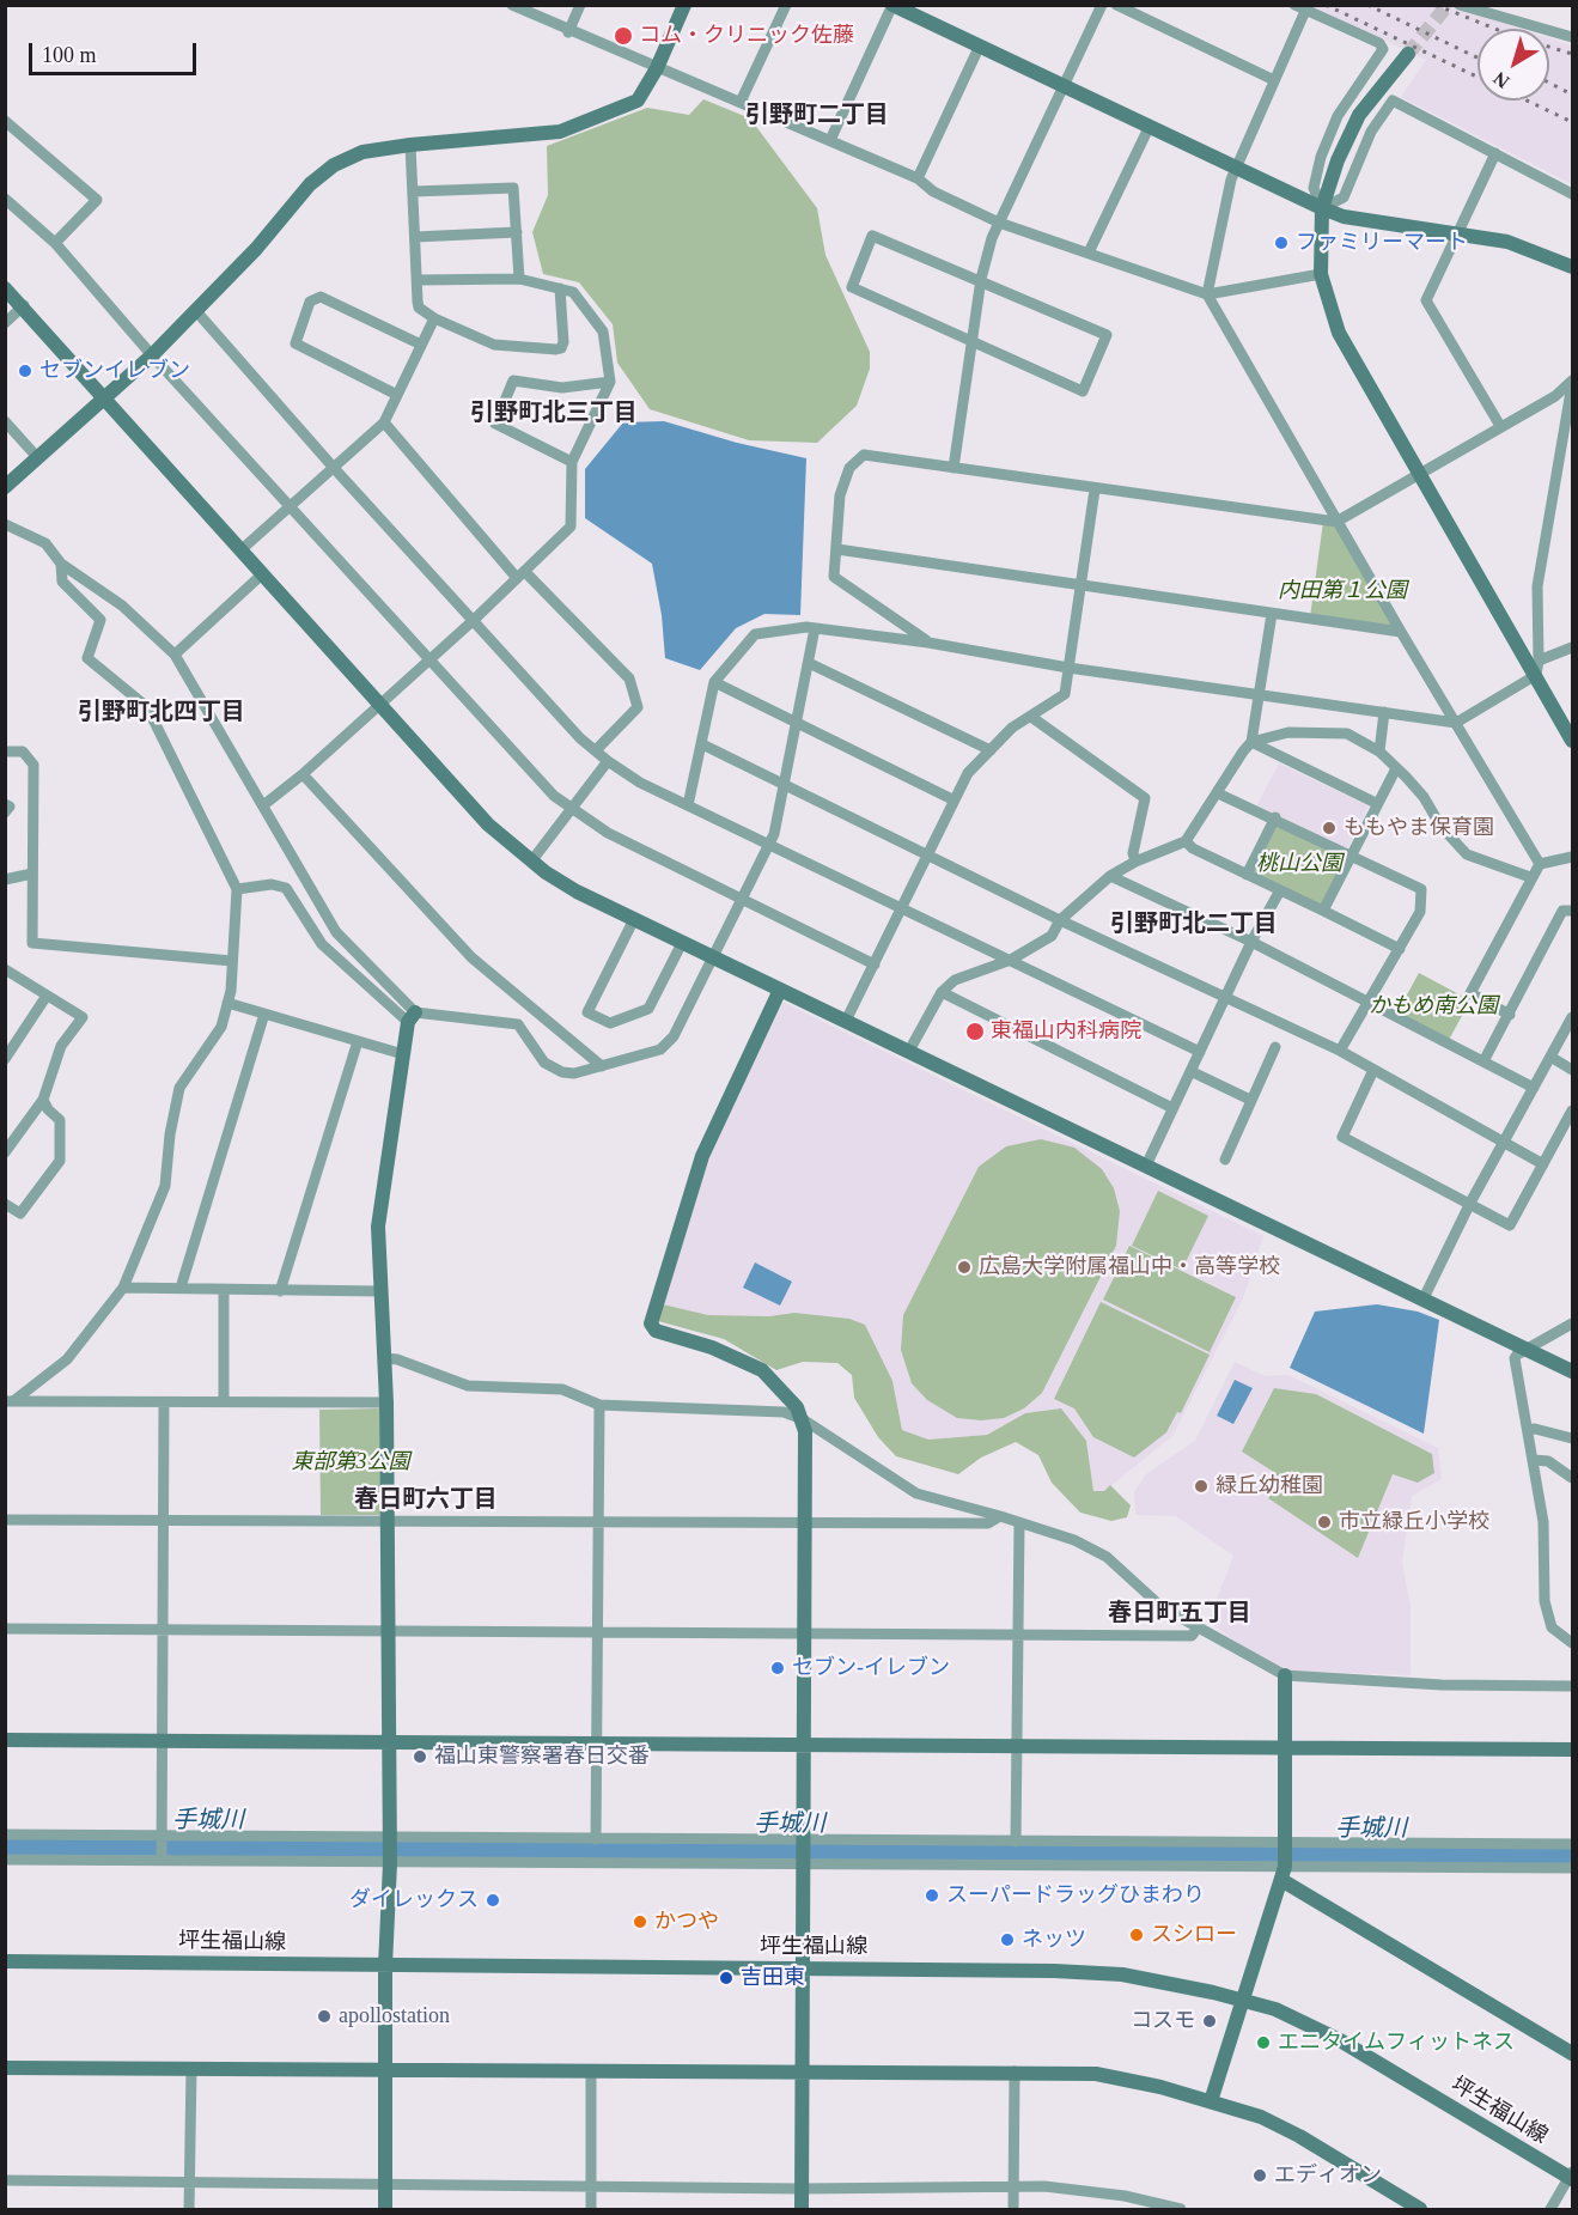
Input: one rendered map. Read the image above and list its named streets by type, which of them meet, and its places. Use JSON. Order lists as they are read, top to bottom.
{
  "streets": {
    "street": ["坪生福山線"]
  },
  "districts": [
    "引野町二丁目",
    "引野町北三丁目",
    "引野町北四丁目",
    "引野町北二丁目",
    "春日町六丁目",
    "春日町五丁目"
  ],
  "water": ["手城川"],
  "parks": [
    "内田第１公園",
    "桃山公園",
    "かもめ南公園",
    "東部第3公園"
  ],
  "places": [
    "コム・クリニック佐藤",
    "ファミリーマート",
    "セブンイレブン",
    "ももやま保育園",
    "東福山内科病院",
    "広島大学附属福山中・高等学校",
    "緑丘幼稚園",
    "市立緑丘小学校",
    "セブン-イレブン",
    "福山東警察署春日交番",
    "スーパードラッグひまわり",
    "ダイレックス",
    "かつや",
    "スシロー",
    "ネッツ",
    "吉田東",
    "apollostation",
    "コスモ",
    "エニタイムフィットネス",
    "エディオン"
  ],
  "scale_bar": "100 m",
  "north": "bottom left"
}
